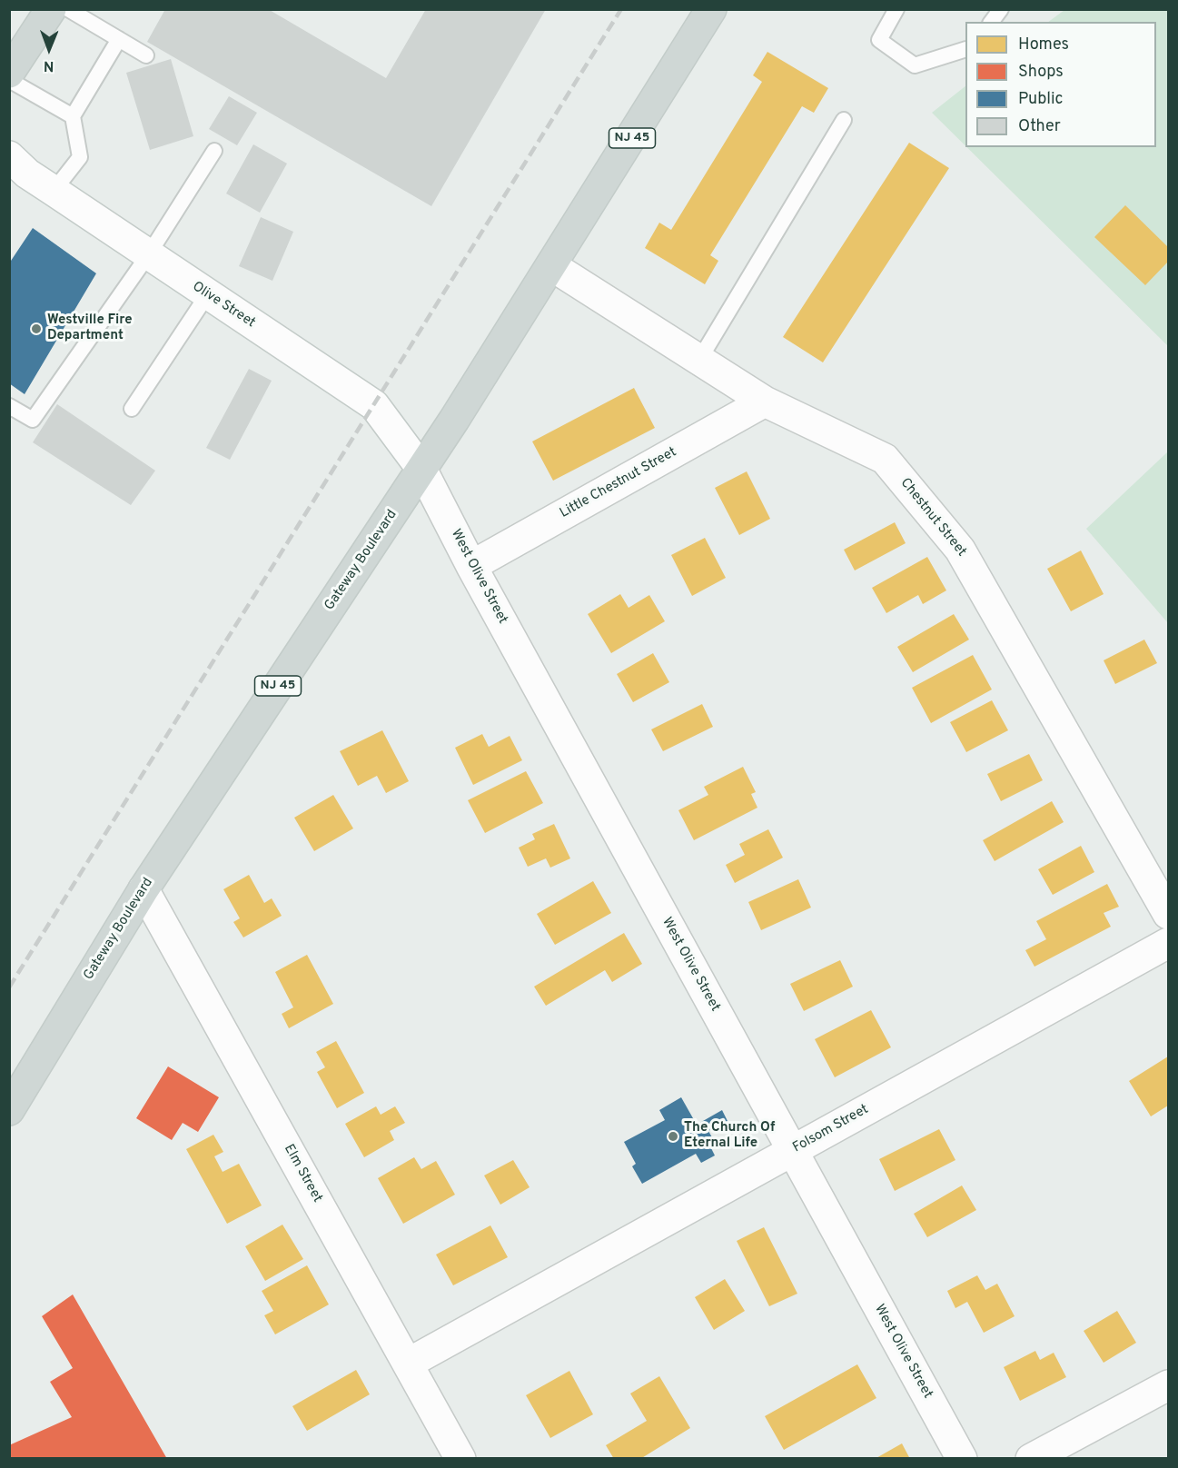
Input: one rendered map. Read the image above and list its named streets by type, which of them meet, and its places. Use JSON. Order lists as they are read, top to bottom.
{
  "streets": {
    "main road": ["NJ 45", "Gateway Boulevard"],
    "street": [
      "Olive Street",
      "Little Chestnut Street",
      "Chestnut Street",
      "West Olive Street",
      "Folsom Street",
      "Elm Street"
    ]
  },
  "crossings": [
    ["Olive Street", "Gateway Boulevard"],
    ["Olive Street", "West Olive Street"],
    ["Little Chestnut Street", "Chestnut Street"],
    ["Little Chestnut Street", "West Olive Street"],
    ["Chestnut Street", "Gateway Boulevard"],
    ["Gateway Boulevard", "West Olive Street"],
    ["Gateway Boulevard", "Elm Street"],
    ["West Olive Street", "Folsom Street"],
    ["Folsom Street", "Elm Street"]
  ],
  "places": ["Westville Fire Department", "The Church Of Eternal Life"],
  "legend": [
    "Homes",
    "Shops",
    "Public",
    "Other"
  ],
  "north": "bottom"
}
